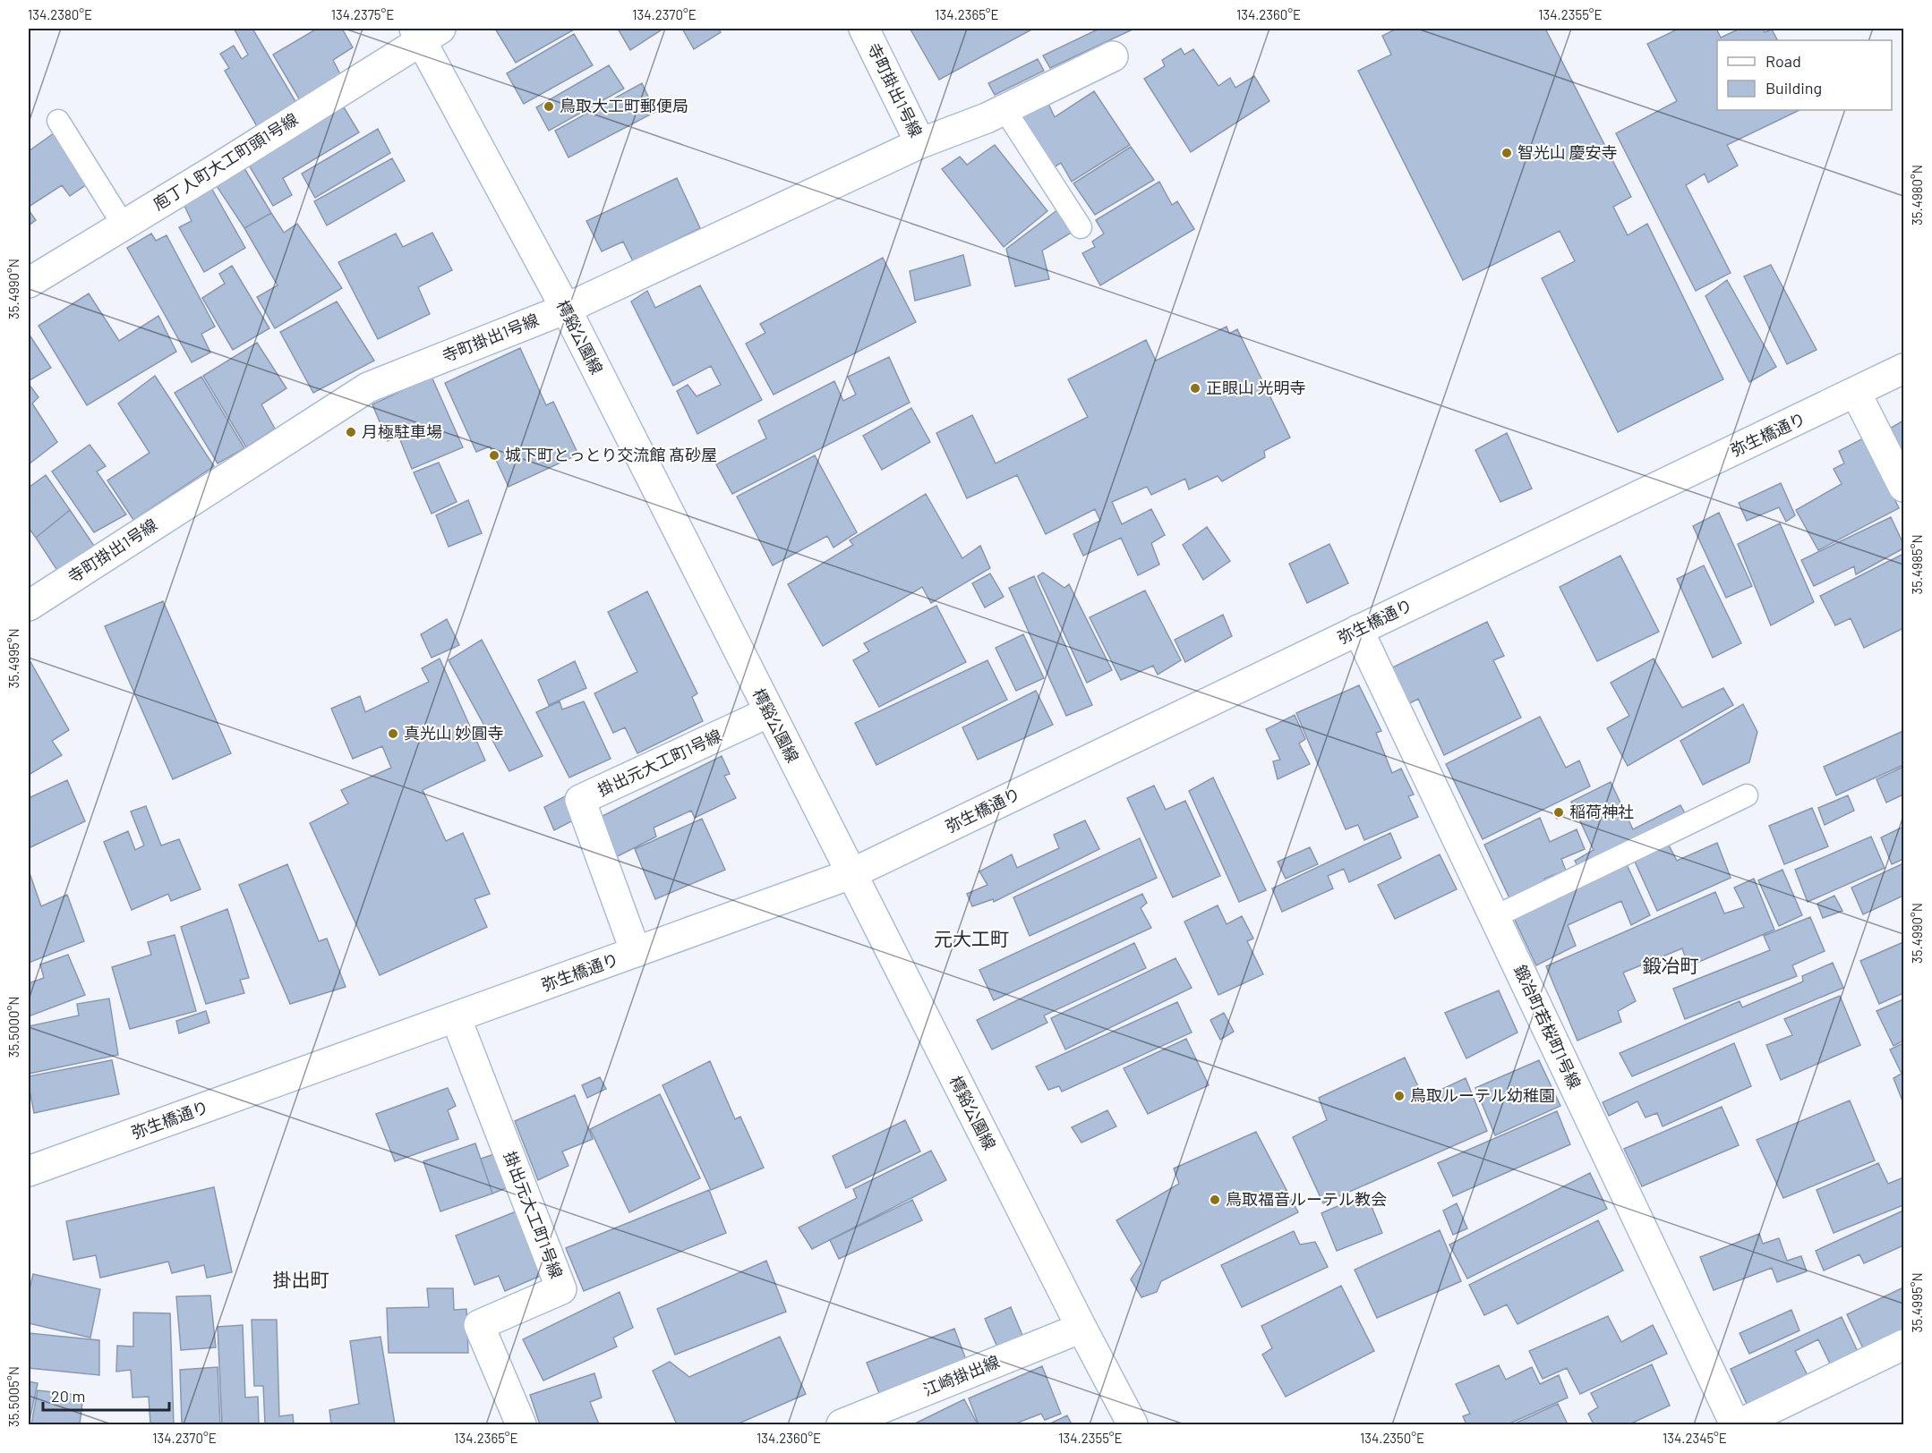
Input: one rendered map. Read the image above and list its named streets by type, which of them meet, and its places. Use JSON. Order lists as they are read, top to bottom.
{
  "streets": {
    "street": [
      "寺町掛出1号線",
      "庖丁人町大工町頭1号線",
      "樗谿公園線",
      "弥生橋通り",
      "掛出元大工町1号線",
      "鍛冶町若桜町1号線",
      "江崎掛出線"
    ]
  },
  "crossings": [
    ["寺町掛出1号線", "樗谿公園線"],
    ["庖丁人町大工町頭1号線", "樗谿公園線"],
    ["樗谿公園線", "弥生橋通り"],
    ["樗谿公園線", "掛出元大工町1号線"],
    ["樗谿公園線", "江崎掛出線"],
    ["弥生橋通り", "掛出元大工町1号線"],
    ["弥生橋通り", "鍛冶町若桜町1号線"]
  ],
  "districts": ["元大工町", "鍛冶町", "掛出町"],
  "places": [
    "鳥取大工町郵便局",
    "智光山 慶安寺",
    "正眼山 光明寺",
    "月極駐車場",
    "城下町とっとり交流館 髙砂屋",
    "真光山 妙圓寺",
    "稲荷神社",
    "鳥取ルーテル幼稚園",
    "鳥取福音ルーテル教会"
  ],
  "legend": ["Road", "Building"],
  "scale_bar": "20 m",
  "coordinates": [
    "134.2380°E",
    "134.2375°E",
    "134.2370°E",
    "134.2365°E",
    "134.2360°E",
    "134.2355°E",
    "35.4980°N",
    "35.4990°N",
    "35.4985°N",
    "35.4995°N",
    "35.5000°N",
    "35.5005°N",
    "134.2350°E",
    "134.2345°E"
  ]
}
